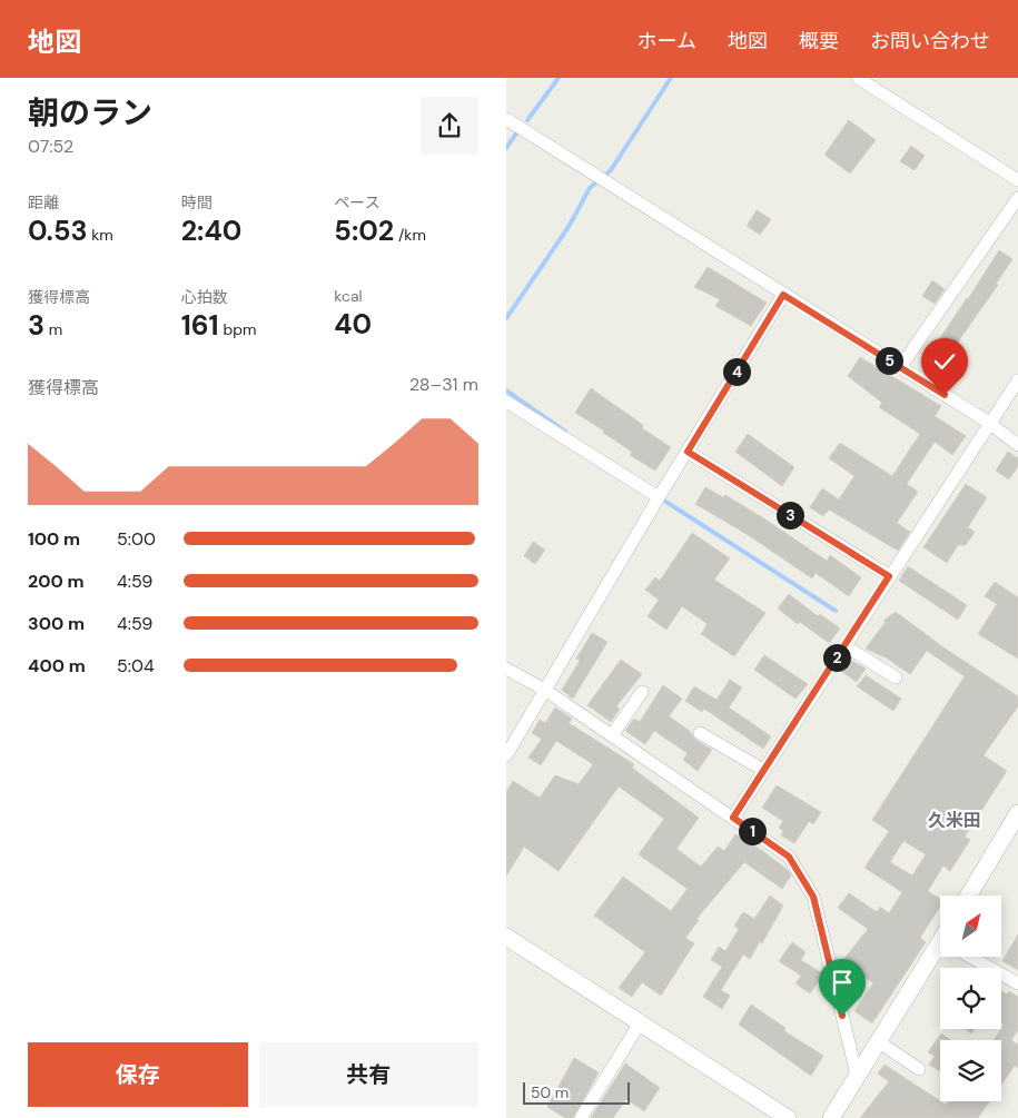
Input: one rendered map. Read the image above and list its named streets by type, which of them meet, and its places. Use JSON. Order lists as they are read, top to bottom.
{
  "districts": ["久米田"],
  "scale_bar": "50 m",
  "north": "top right",
  "page": {
    "header": "地図",
    "nav": [
      "ホーム",
      "地図",
      "概要",
      "お問い合わせ"
    ],
    "heading": ["朝のラン", "07:52"],
    "stats": [
      ["距離", "0.53 km"],
      ["時間", "2:40"],
      ["ペース", "5:02 /km"],
      ["獲得標高", "3 m"],
      ["心拍数", "161 bpm"],
      ["kcal", "40"]
    ],
    "pins": [
      "5",
      "4",
      "3",
      "2",
      "1"
    ],
    "chart": ["獲得標高", "28–31 m"],
    "list": [
      {
        "name": "100 m",
        "note": "5:00"
      },
      {
        "name": "200 m",
        "note": "4:59"
      },
      {
        "name": "300 m",
        "note": "4:59"
      },
      {
        "name": "400 m",
        "note": "5:04"
      }
    ],
    "buttons": ["保存", "共有"],
    "scale": "50 m"
  }
}
